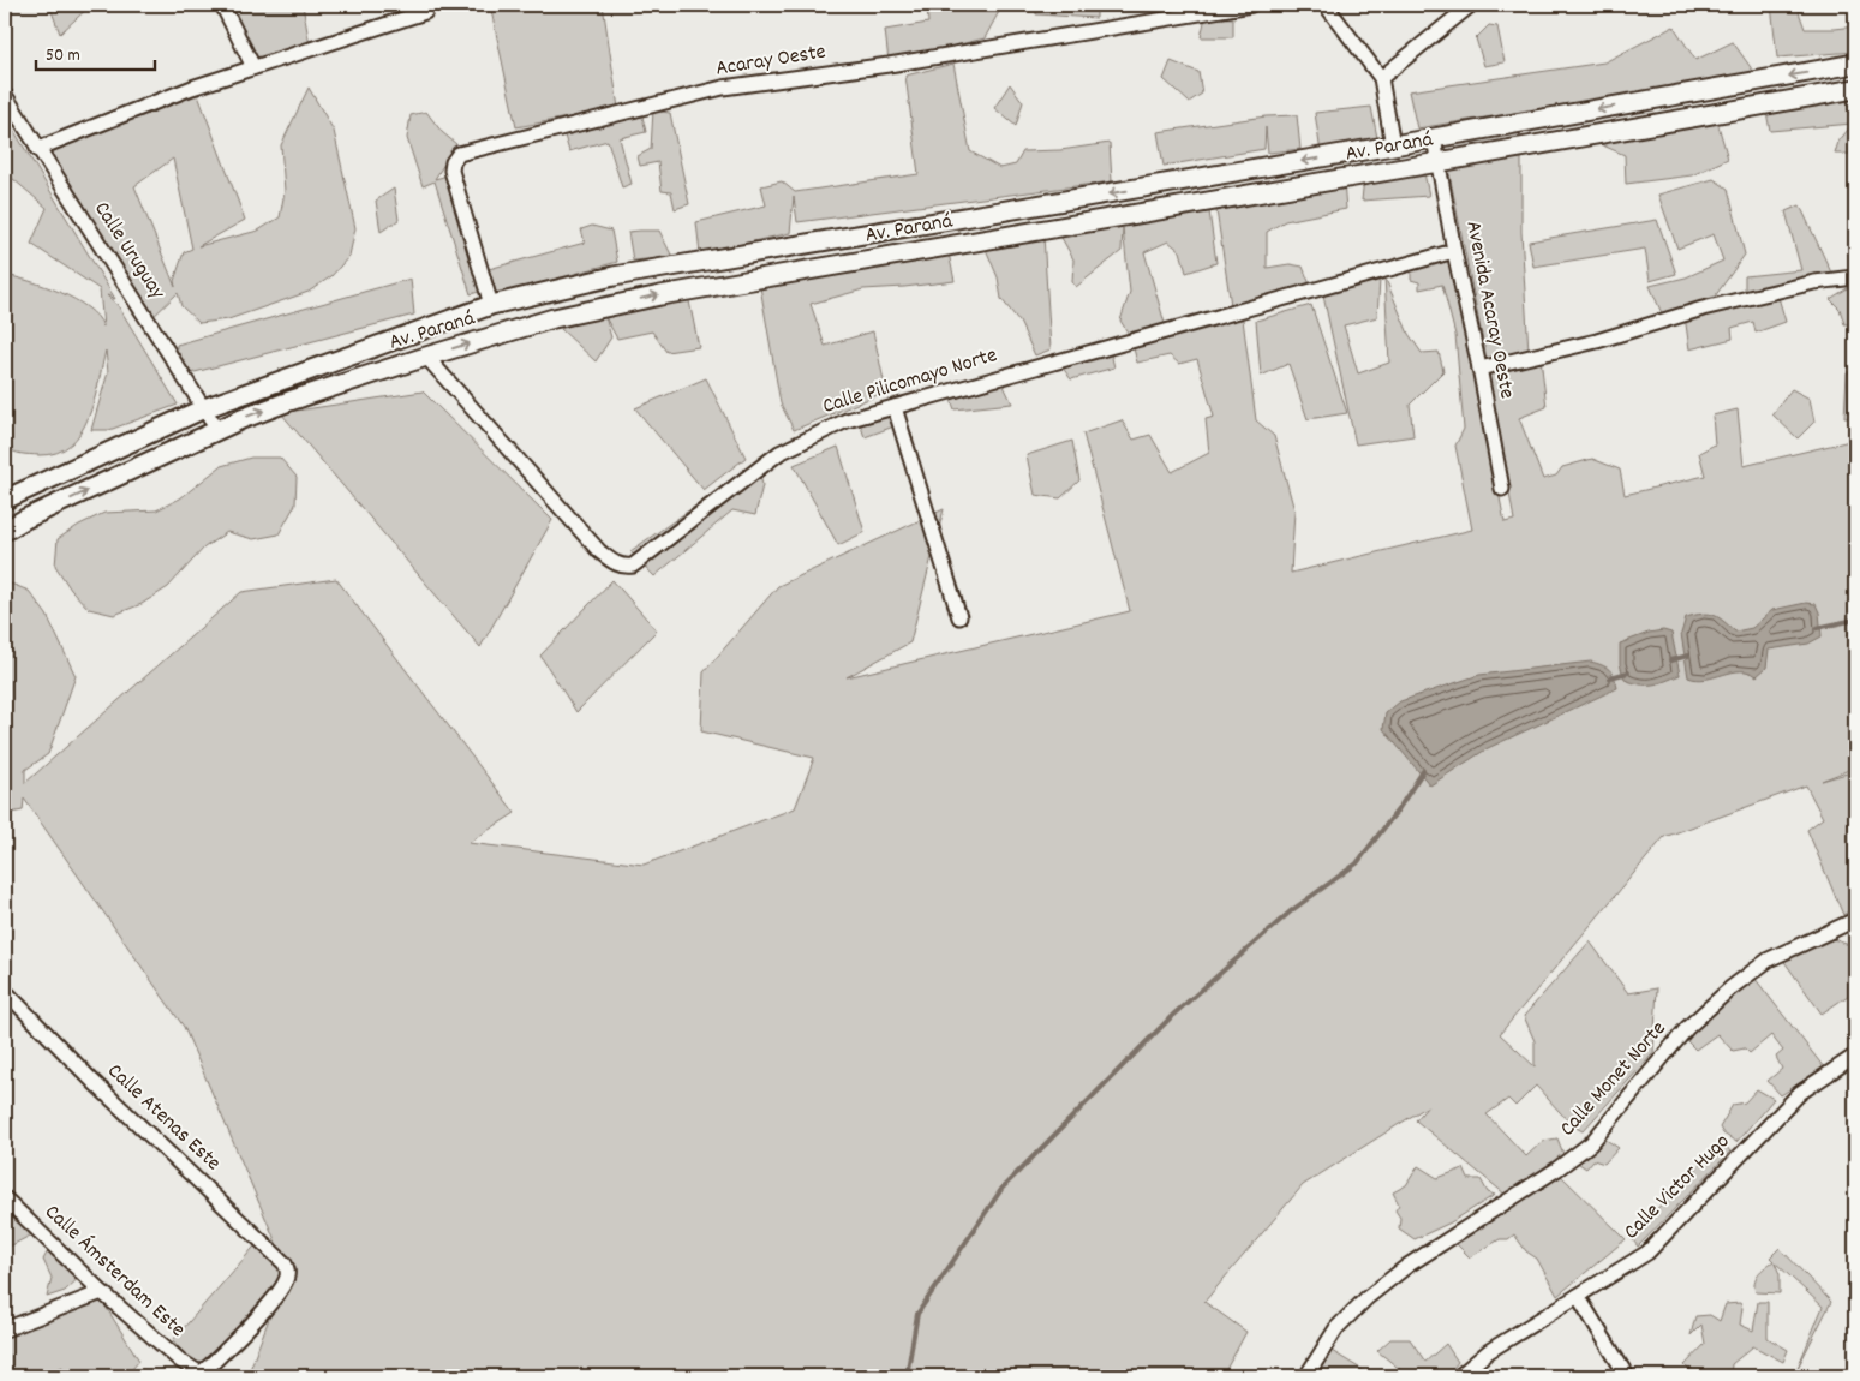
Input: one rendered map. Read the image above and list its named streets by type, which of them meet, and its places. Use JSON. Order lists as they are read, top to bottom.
{
  "streets": {
    "street": [
      "Acaray Oeste",
      "Av. Paraná",
      "Calle Uruguay",
      "Avenida Acaray Oeste",
      "Calle Pilicomayo Norte",
      "Calle Monet Norte",
      "Calle Atenas Este",
      "Calle Victor Hugo",
      "Calle Ámsterdam Este"
    ]
  },
  "crossings": [
    ["Acaray Oeste", "Av. Paraná"],
    ["Av. Paraná", "Calle Uruguay"],
    ["Av. Paraná", "Avenida Acaray Oeste"],
    ["Av. Paraná", "Calle Pilicomayo Norte"],
    ["Avenida Acaray Oeste", "Calle Pilicomayo Norte"],
    ["Calle Atenas Este", "Calle Ámsterdam Este"]
  ],
  "scale_bar": "50 m"
}
